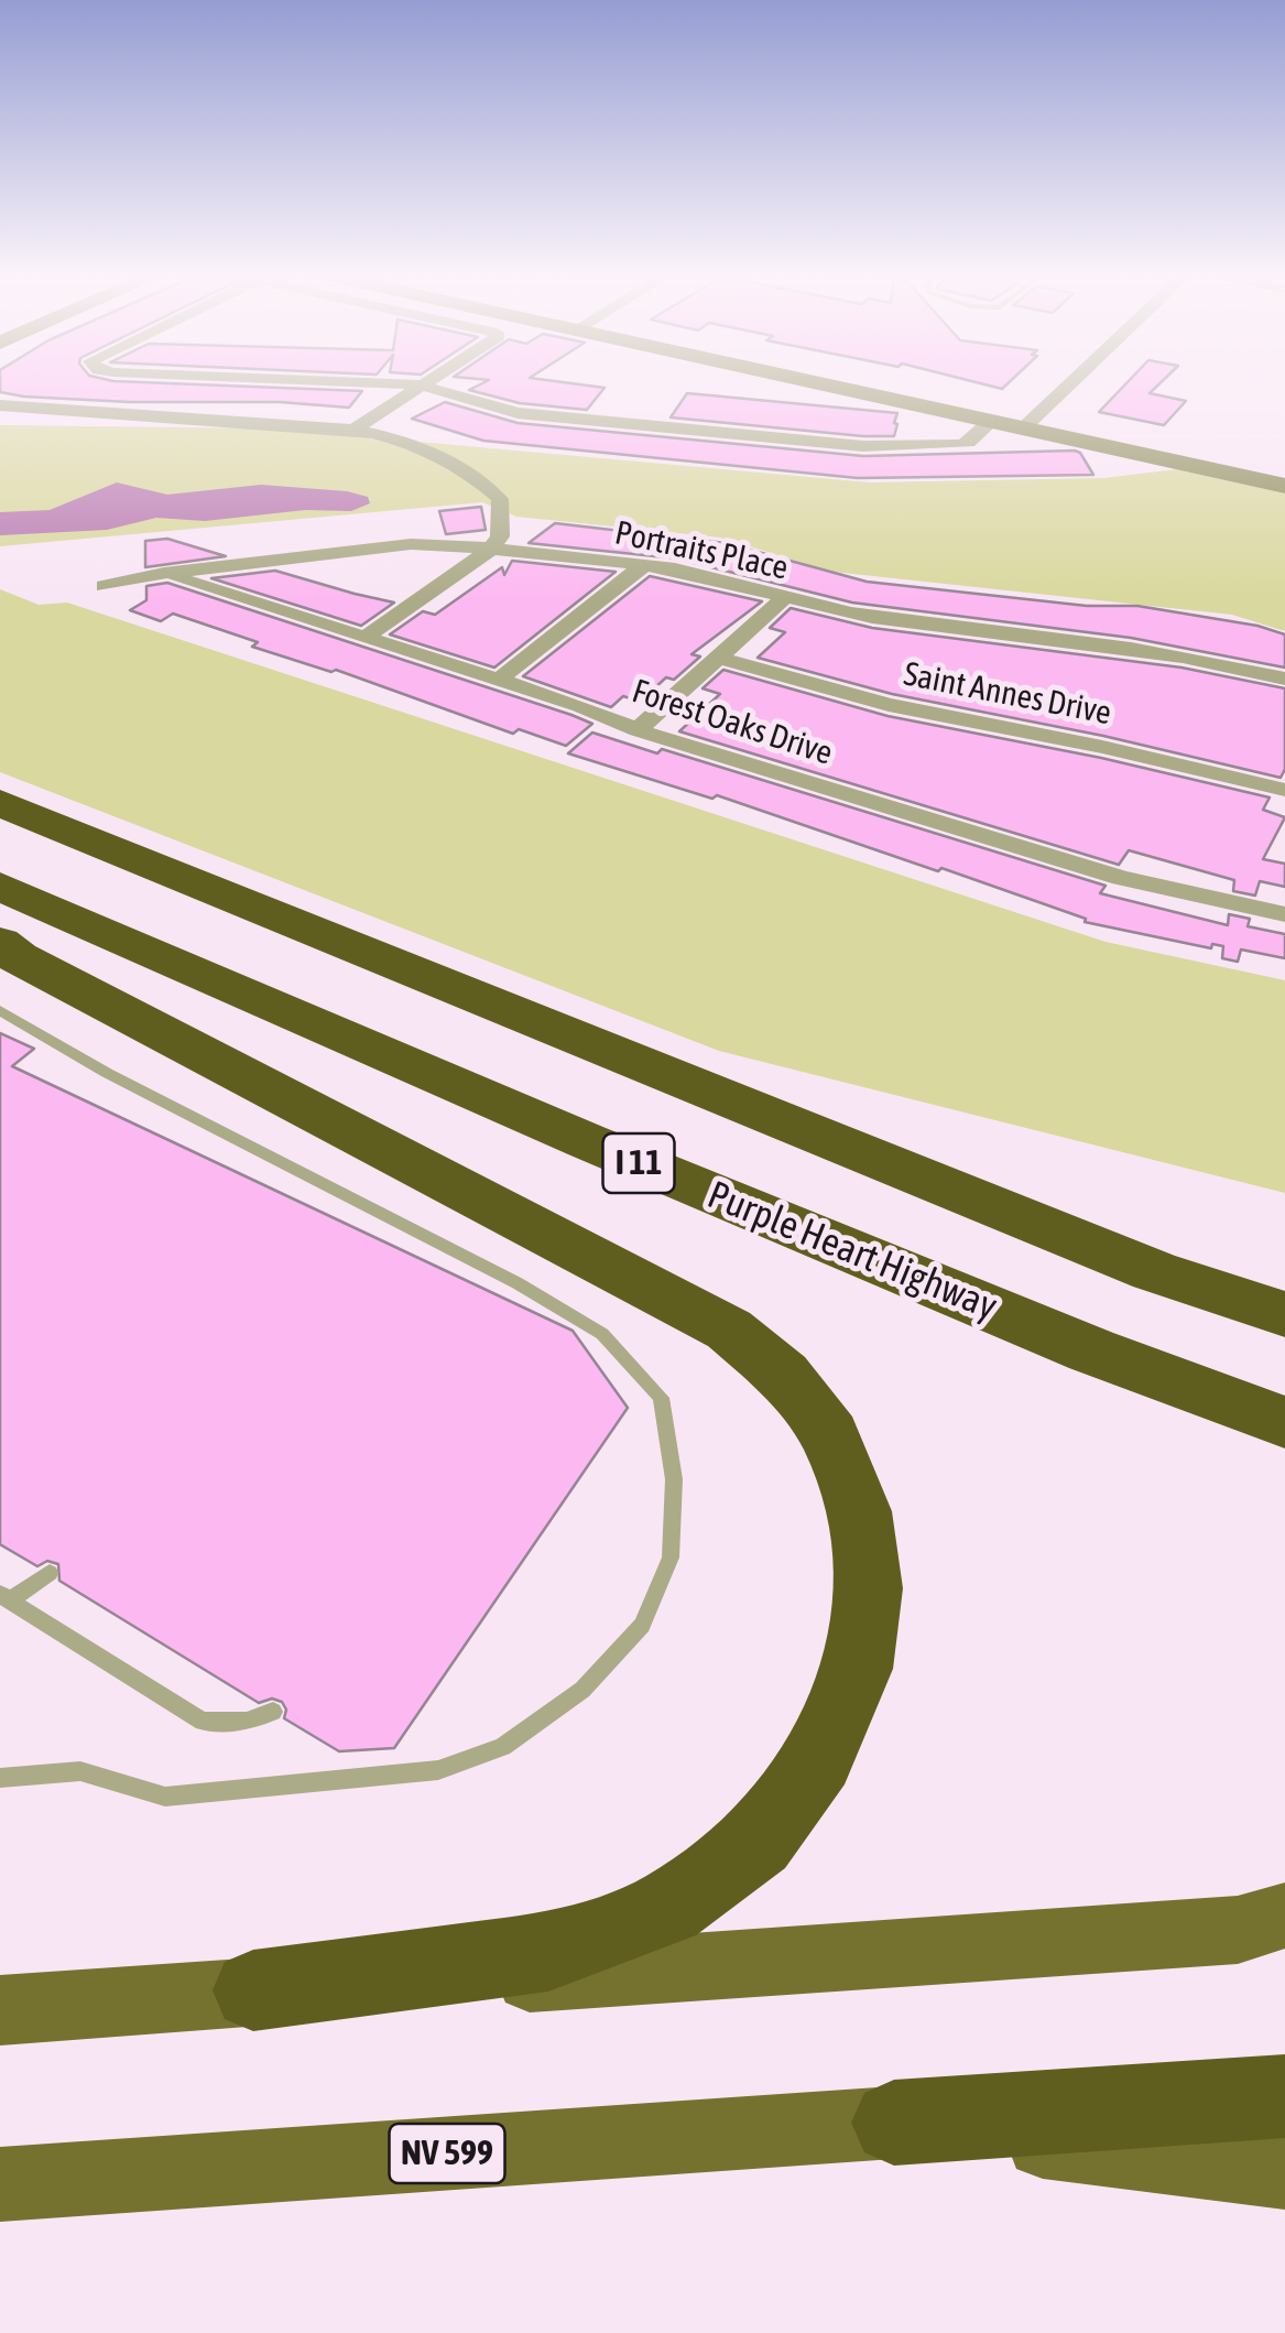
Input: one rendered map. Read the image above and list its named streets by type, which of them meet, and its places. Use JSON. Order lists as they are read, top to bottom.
{
  "streets": {
    "highway": ["I 11", "Purple Heart Highway"],
    "main road": ["NV 599"],
    "street": ["Portraits Place", "Saint Annes Drive", "Forest Oaks Drive"]
  },
  "crossings": [
    ["Portraits Place", "Forest Oaks Drive"]
  ]
}
